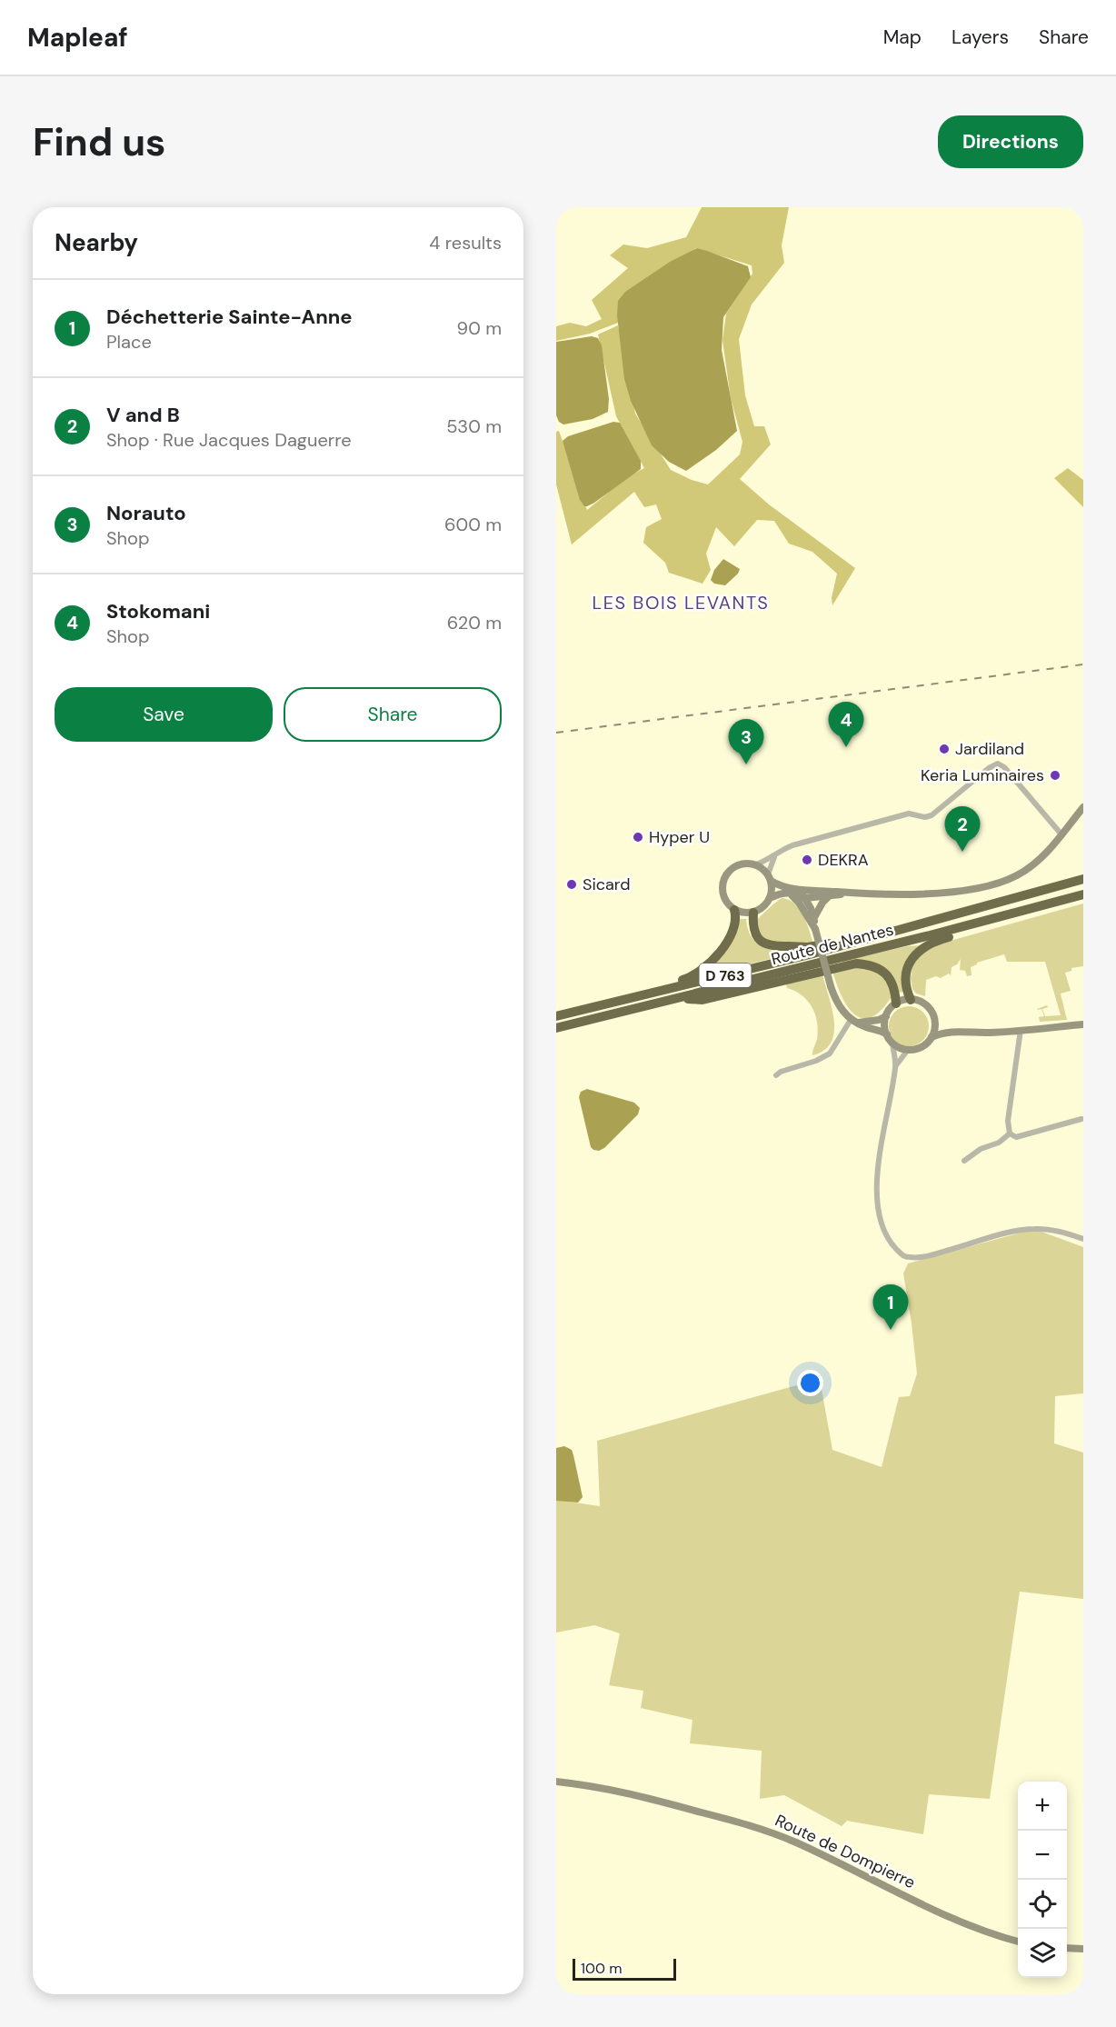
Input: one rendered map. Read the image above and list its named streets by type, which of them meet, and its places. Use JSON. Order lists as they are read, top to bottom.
{
  "streets": {
    "highway": ["Route de Nantes", "D 763"],
    "street": ["Route de Dompierre"]
  },
  "districts": ["LES BOIS LEVANTS"],
  "places": [
    "Jardiland",
    "Keria Luminaires",
    "Hyper U",
    "DEKRA",
    "Sicard"
  ],
  "scale_bar": "100 m",
  "page": {
    "header": "Mapleaf",
    "nav": ["Map", "Layers", "Share"],
    "buttons": [
      "Directions",
      ["Save", "Share"]
    ],
    "title": "Find us",
    "heading": ["Nearby", "4 results"],
    "list": [
      {
        "mark": "1",
        "name": "Déchetterie Sainte-Anne",
        "note": "Place",
        "value": "90 m"
      },
      {
        "mark": "2",
        "name": "V and B",
        "note": "Shop · Rue Jacques Daguerre",
        "value": "530 m"
      },
      {
        "mark": "3",
        "name": "Norauto",
        "note": "Shop",
        "value": "600 m"
      },
      {
        "mark": "4",
        "name": "Stokomani",
        "note": "Shop",
        "value": "620 m"
      }
    ],
    "pins": [
      "4",
      "3",
      "2",
      "1"
    ],
    "map_buttons": ["+", "−"],
    "scale": "100 m"
  }
}
